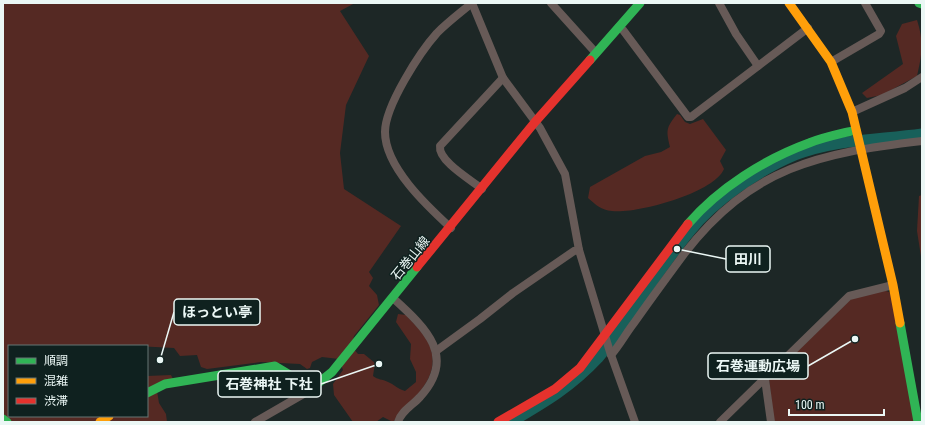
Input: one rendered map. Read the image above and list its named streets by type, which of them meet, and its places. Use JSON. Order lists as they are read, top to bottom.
{
  "streets": {
    "street": ["石巻山線"]
  },
  "places": [
    "田川",
    "石巻運動広場",
    "ほっとい亭",
    "石巻神社 下社"
  ],
  "legend": ["順調", "混雑", "渋滞"],
  "scale_bar": "100 m"
}
